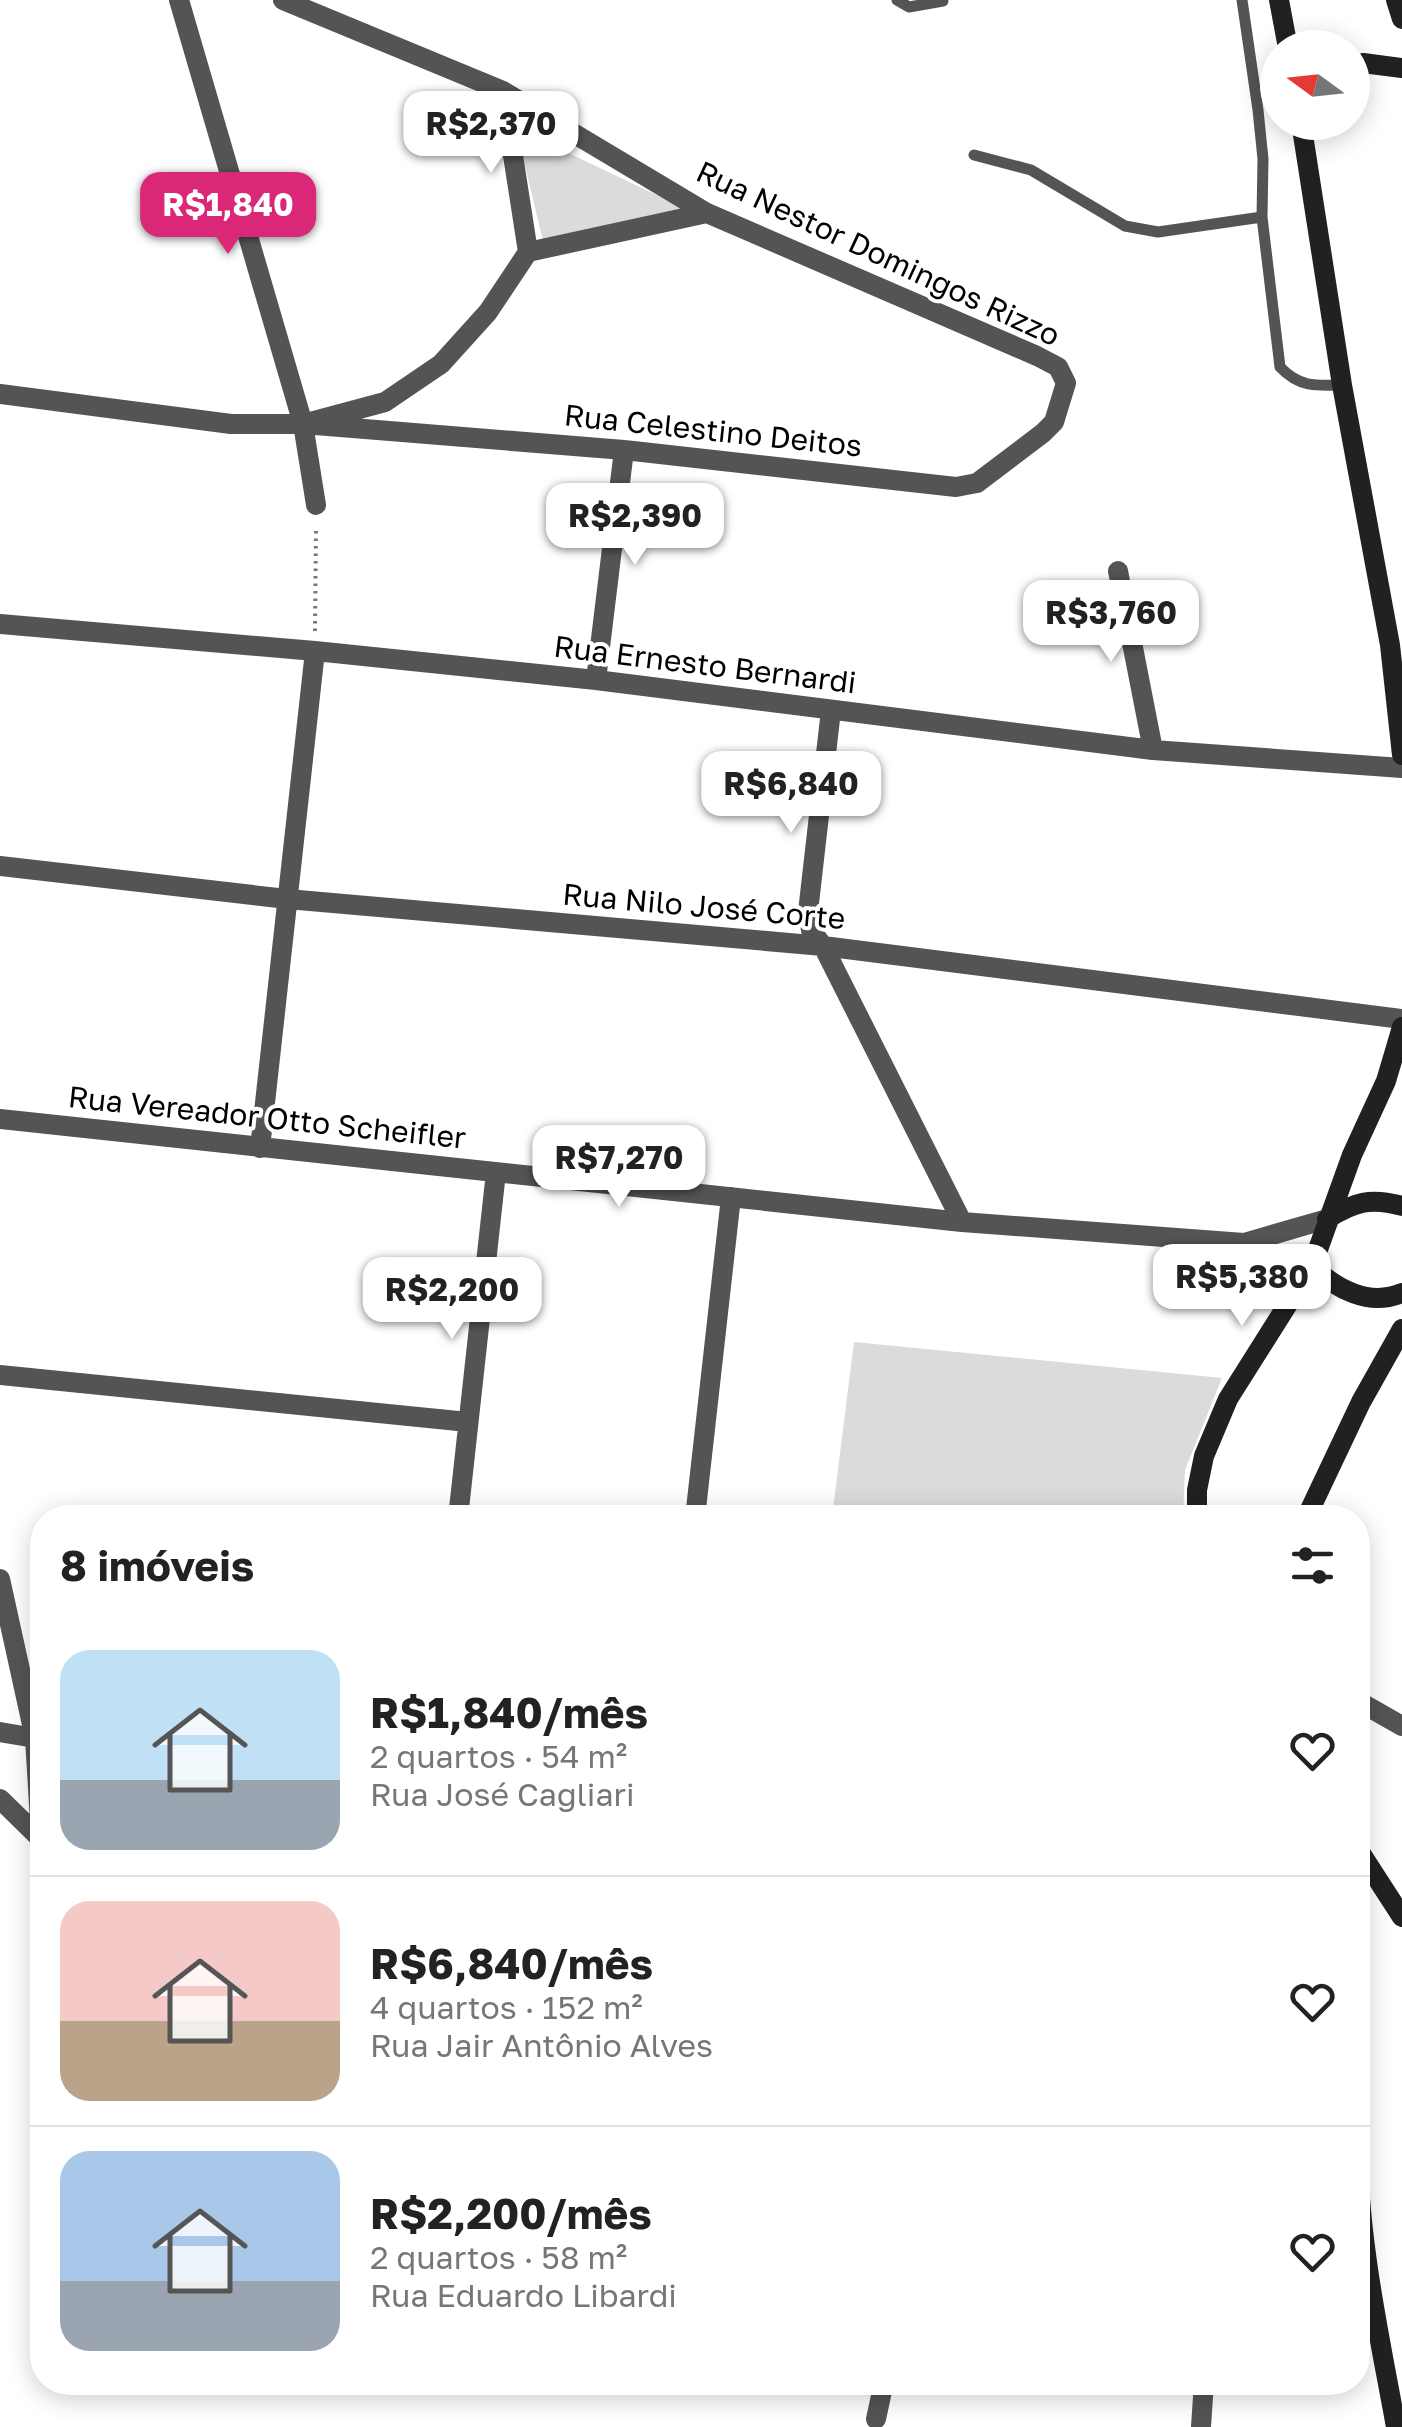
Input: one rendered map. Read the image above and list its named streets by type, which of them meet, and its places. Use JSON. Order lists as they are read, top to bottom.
{
  "streets": {
    "street": [
      "Rua Nestor Domingos Rizzo",
      "Rua Celestino Deitos",
      "Rua Ernesto Bernardi",
      "Rua Nilo José Corte",
      "Rua Vereador Otto Scheifler"
    ]
  },
  "crossings": [
    ["Rua Nestor Domingos Rizzo", "Rua Celestino Deitos"]
  ],
  "north": "left",
  "page": {
    "price": [
      "R$2,370",
      "R$1,840",
      "R$2,390",
      "R$3,760",
      "R$6,840",
      "R$7,270",
      "R$5,380",
      "R$2,200"
    ],
    "heading": "8 imóveis",
    "list": [
      {
        "name": "R$1,840/mês",
        "note": "2 quartos · 54 m² · Rua José Cagliari"
      },
      {
        "name": "R$6,840/mês",
        "note": "4 quartos · 152 m² · Rua Jair Antônio Alves"
      },
      {
        "name": "R$2,200/mês",
        "note": "2 quartos · 58 m² · Rua Eduardo Libardi"
      }
    ]
  }
}
